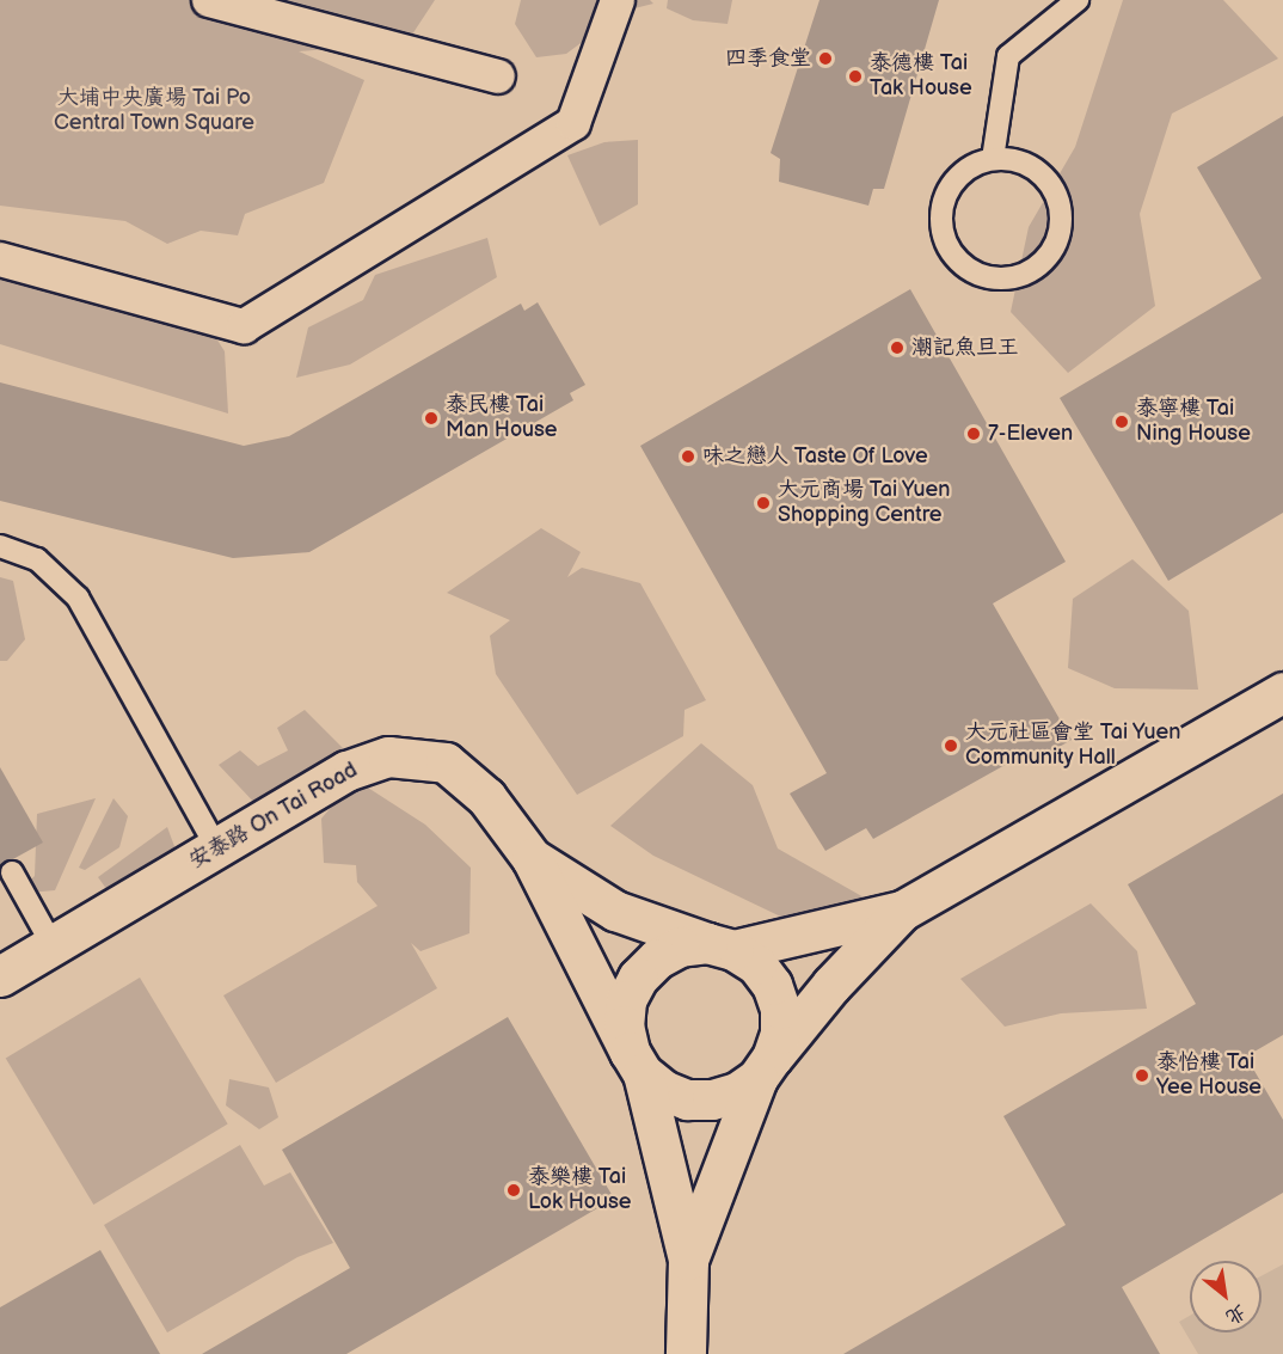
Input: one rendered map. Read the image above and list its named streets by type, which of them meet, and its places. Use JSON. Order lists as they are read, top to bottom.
{
  "streets": {
    "street": ["安泰路 On Tai Road"]
  },
  "parks": ["大埔中央廣場 Tai Po Central Town Square"],
  "places": [
    "四季食堂",
    "泰德樓 Tai Tak House",
    "潮記魚旦王",
    "泰民樓 Tai Man House",
    "泰寧樓 Tai Ning House",
    "7-Eleven",
    "味之戀人 Taste Of Love",
    "大元商場 Tai Yuen Shopping Centre",
    "大元社區會堂 Tai Yuen Community Hall",
    "泰怡樓 Tai Yee House",
    "泰樂樓 Tai Lok House"
  ],
  "north": "bottom right"
}
